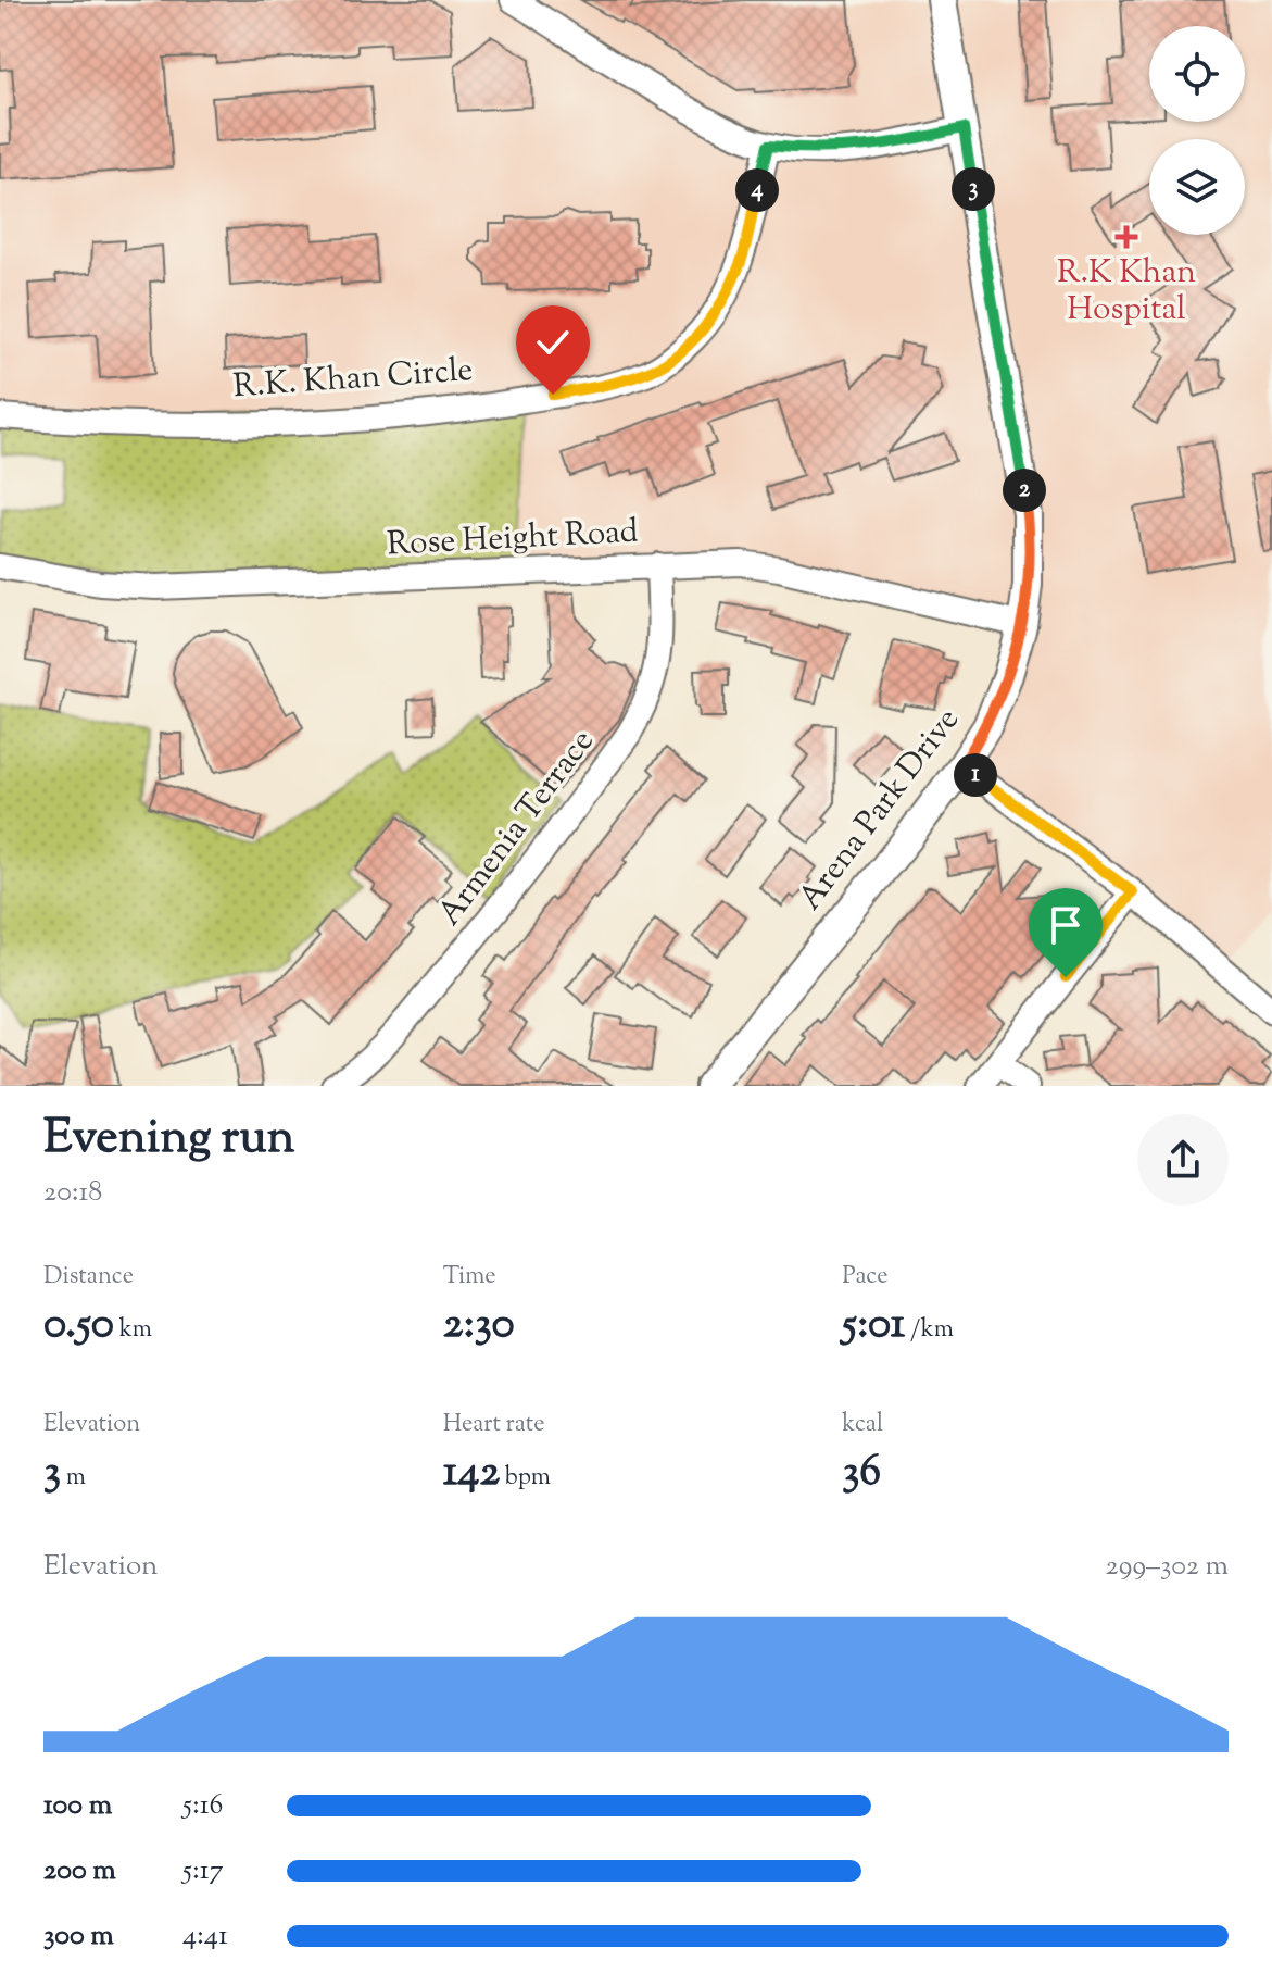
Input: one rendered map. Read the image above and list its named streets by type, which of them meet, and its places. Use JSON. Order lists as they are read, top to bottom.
{
  "streets": {
    "street": [
      "R.K. Khan Circle",
      "Rose Height Road",
      "Arena Park Drive",
      "Armenia Terrace"
    ]
  },
  "crossings": [
    ["Rose Height Road", "Arena Park Drive"],
    ["Rose Height Road", "Armenia Terrace"]
  ],
  "places": {
    "health": ["R.K Khan Hospital"]
  },
  "page": {
    "pins": [
      "3",
      "4",
      "2",
      "1"
    ],
    "heading": ["Evening run", "20:18"],
    "stats": [
      ["Distance", "0.50 km"],
      ["Time", "2:30"],
      ["Pace", "5:01 /km"],
      ["Elevation", "3 m"],
      ["Heart rate", "142 bpm"],
      ["kcal", "36"]
    ],
    "chart": ["Elevation", "299–302 m"],
    "list": [
      {
        "name": "100 m",
        "note": "5:16"
      },
      {
        "name": "200 m",
        "note": "5:17"
      },
      {
        "name": "300 m",
        "note": "4:41"
      }
    ]
  }
}
